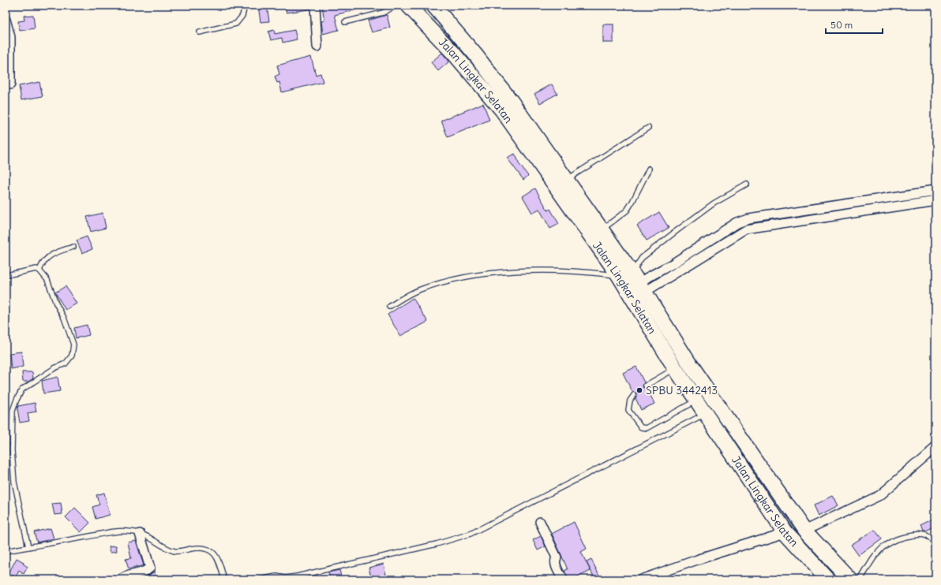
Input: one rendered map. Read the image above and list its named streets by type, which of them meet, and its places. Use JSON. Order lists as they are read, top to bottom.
{
  "streets": {
    "highway": ["Jalan Lingkar Selatan"]
  },
  "places": ["SPBU 3442413"],
  "scale_bar": "50 m"
}
